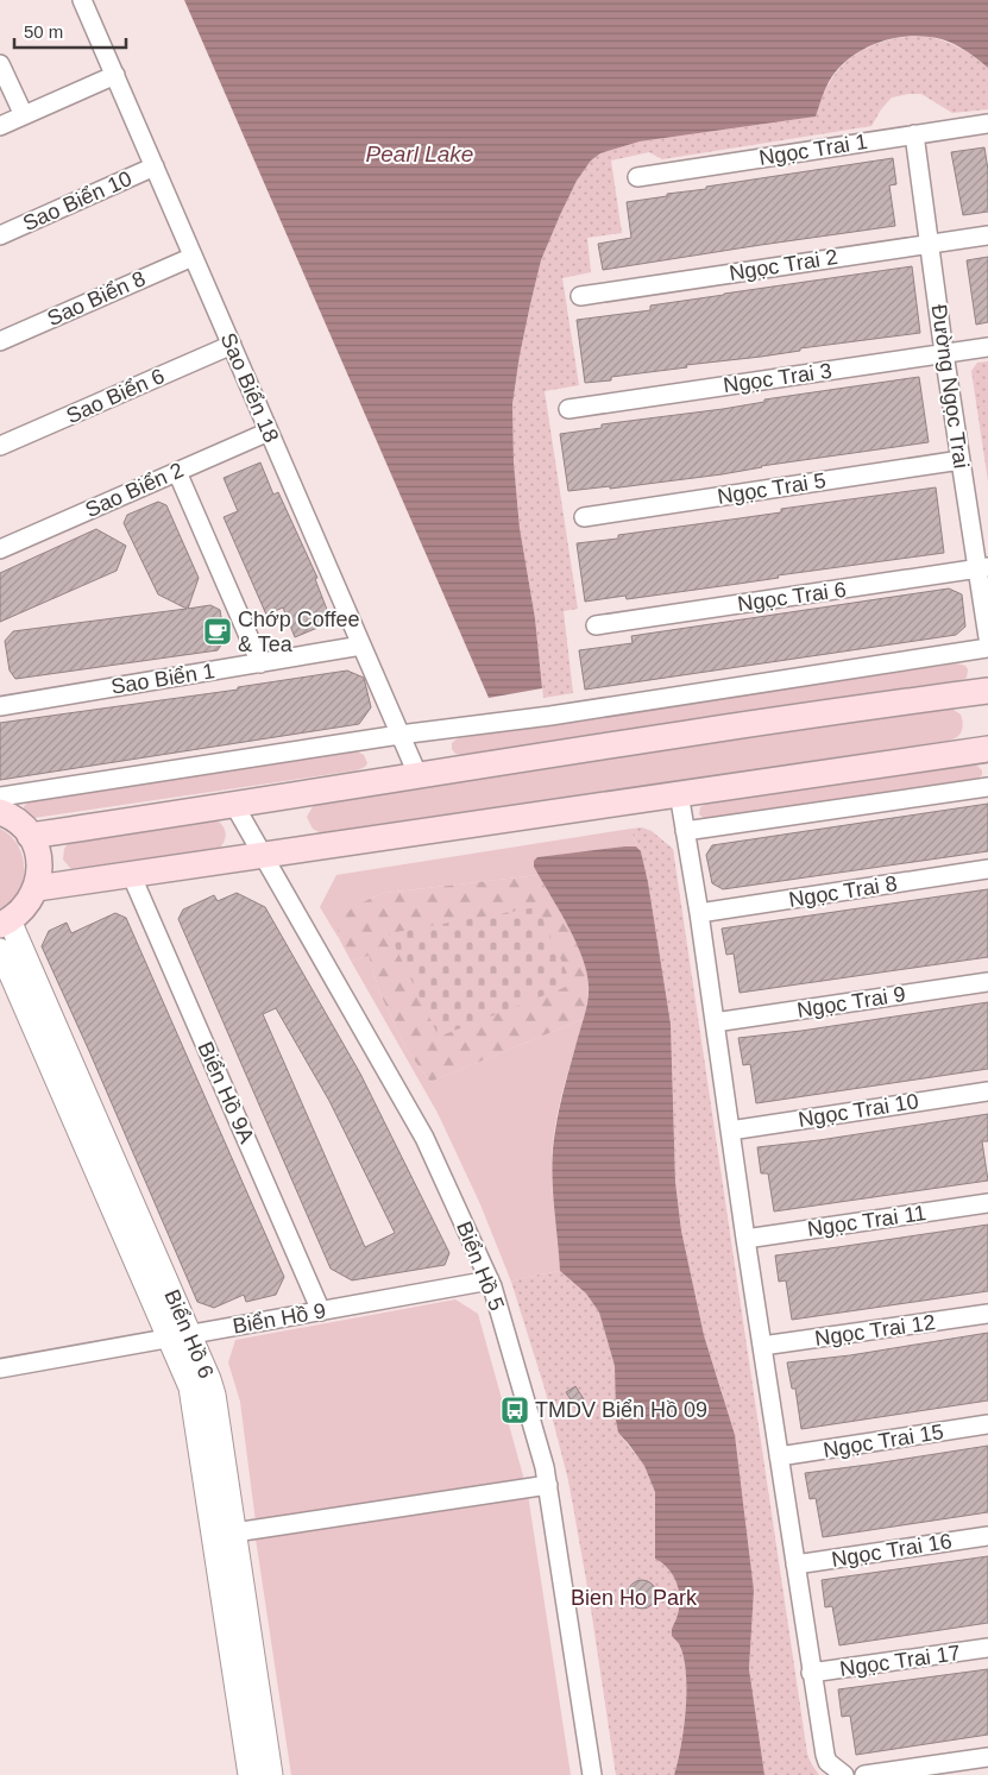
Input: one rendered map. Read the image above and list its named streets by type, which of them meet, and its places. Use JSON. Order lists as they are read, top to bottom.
{
  "streets": {
    "street": [
      "Ngọc Trai 1",
      "Sao Biển 10",
      "Ngọc Trai 2",
      "Sao Biển 8",
      "Ngọc Trai 3",
      "Đường Ngọc Trai",
      "Sao Biển 18",
      "Sao Biển 6",
      "Ngọc Trai 5",
      "Sao Biển 2",
      "Ngọc Trai 6",
      "Sao Biển 1",
      "Ngọc Trai 8",
      "Ngọc Trai 9",
      "Biển Hồ 9A",
      "Ngọc Trai 10",
      "Ngọc Trai 11",
      "Biển Hồ 5",
      "Biển Hồ 9",
      "Ngọc Trai 12",
      "Biển Hồ 6",
      "Ngọc Trai 15",
      "Ngọc Trai 16",
      "Ngọc Trai 17"
    ]
  },
  "crossings": [
    ["Ngọc Trai 1", "Đường Ngọc Trai"],
    ["Sao Biển 10", "Sao Biển 18"],
    ["Ngọc Trai 2", "Đường Ngọc Trai"],
    ["Sao Biển 8", "Sao Biển 18"],
    ["Ngọc Trai 3", "Đường Ngọc Trai"],
    ["Đường Ngọc Trai", "Ngọc Trai 5"],
    ["Đường Ngọc Trai", "Ngọc Trai 6"],
    ["Sao Biển 18", "Sao Biển 6"],
    ["Sao Biển 18", "Sao Biển 2"],
    ["Sao Biển 18", "Sao Biển 1"],
    ["Biển Hồ 9A", "Biển Hồ 9"],
    ["Biển Hồ 5", "Biển Hồ 9"],
    ["Biển Hồ 9", "Biển Hồ 6"]
  ],
  "water": ["Pearl Lake"],
  "parks": ["Bien Ho Park"],
  "places": {
    "cafe": ["Chớp Coffee & Tea"],
    "bus stop": ["TMDV Biển Hồ 09"]
  },
  "scale_bar": "50 m"
}
